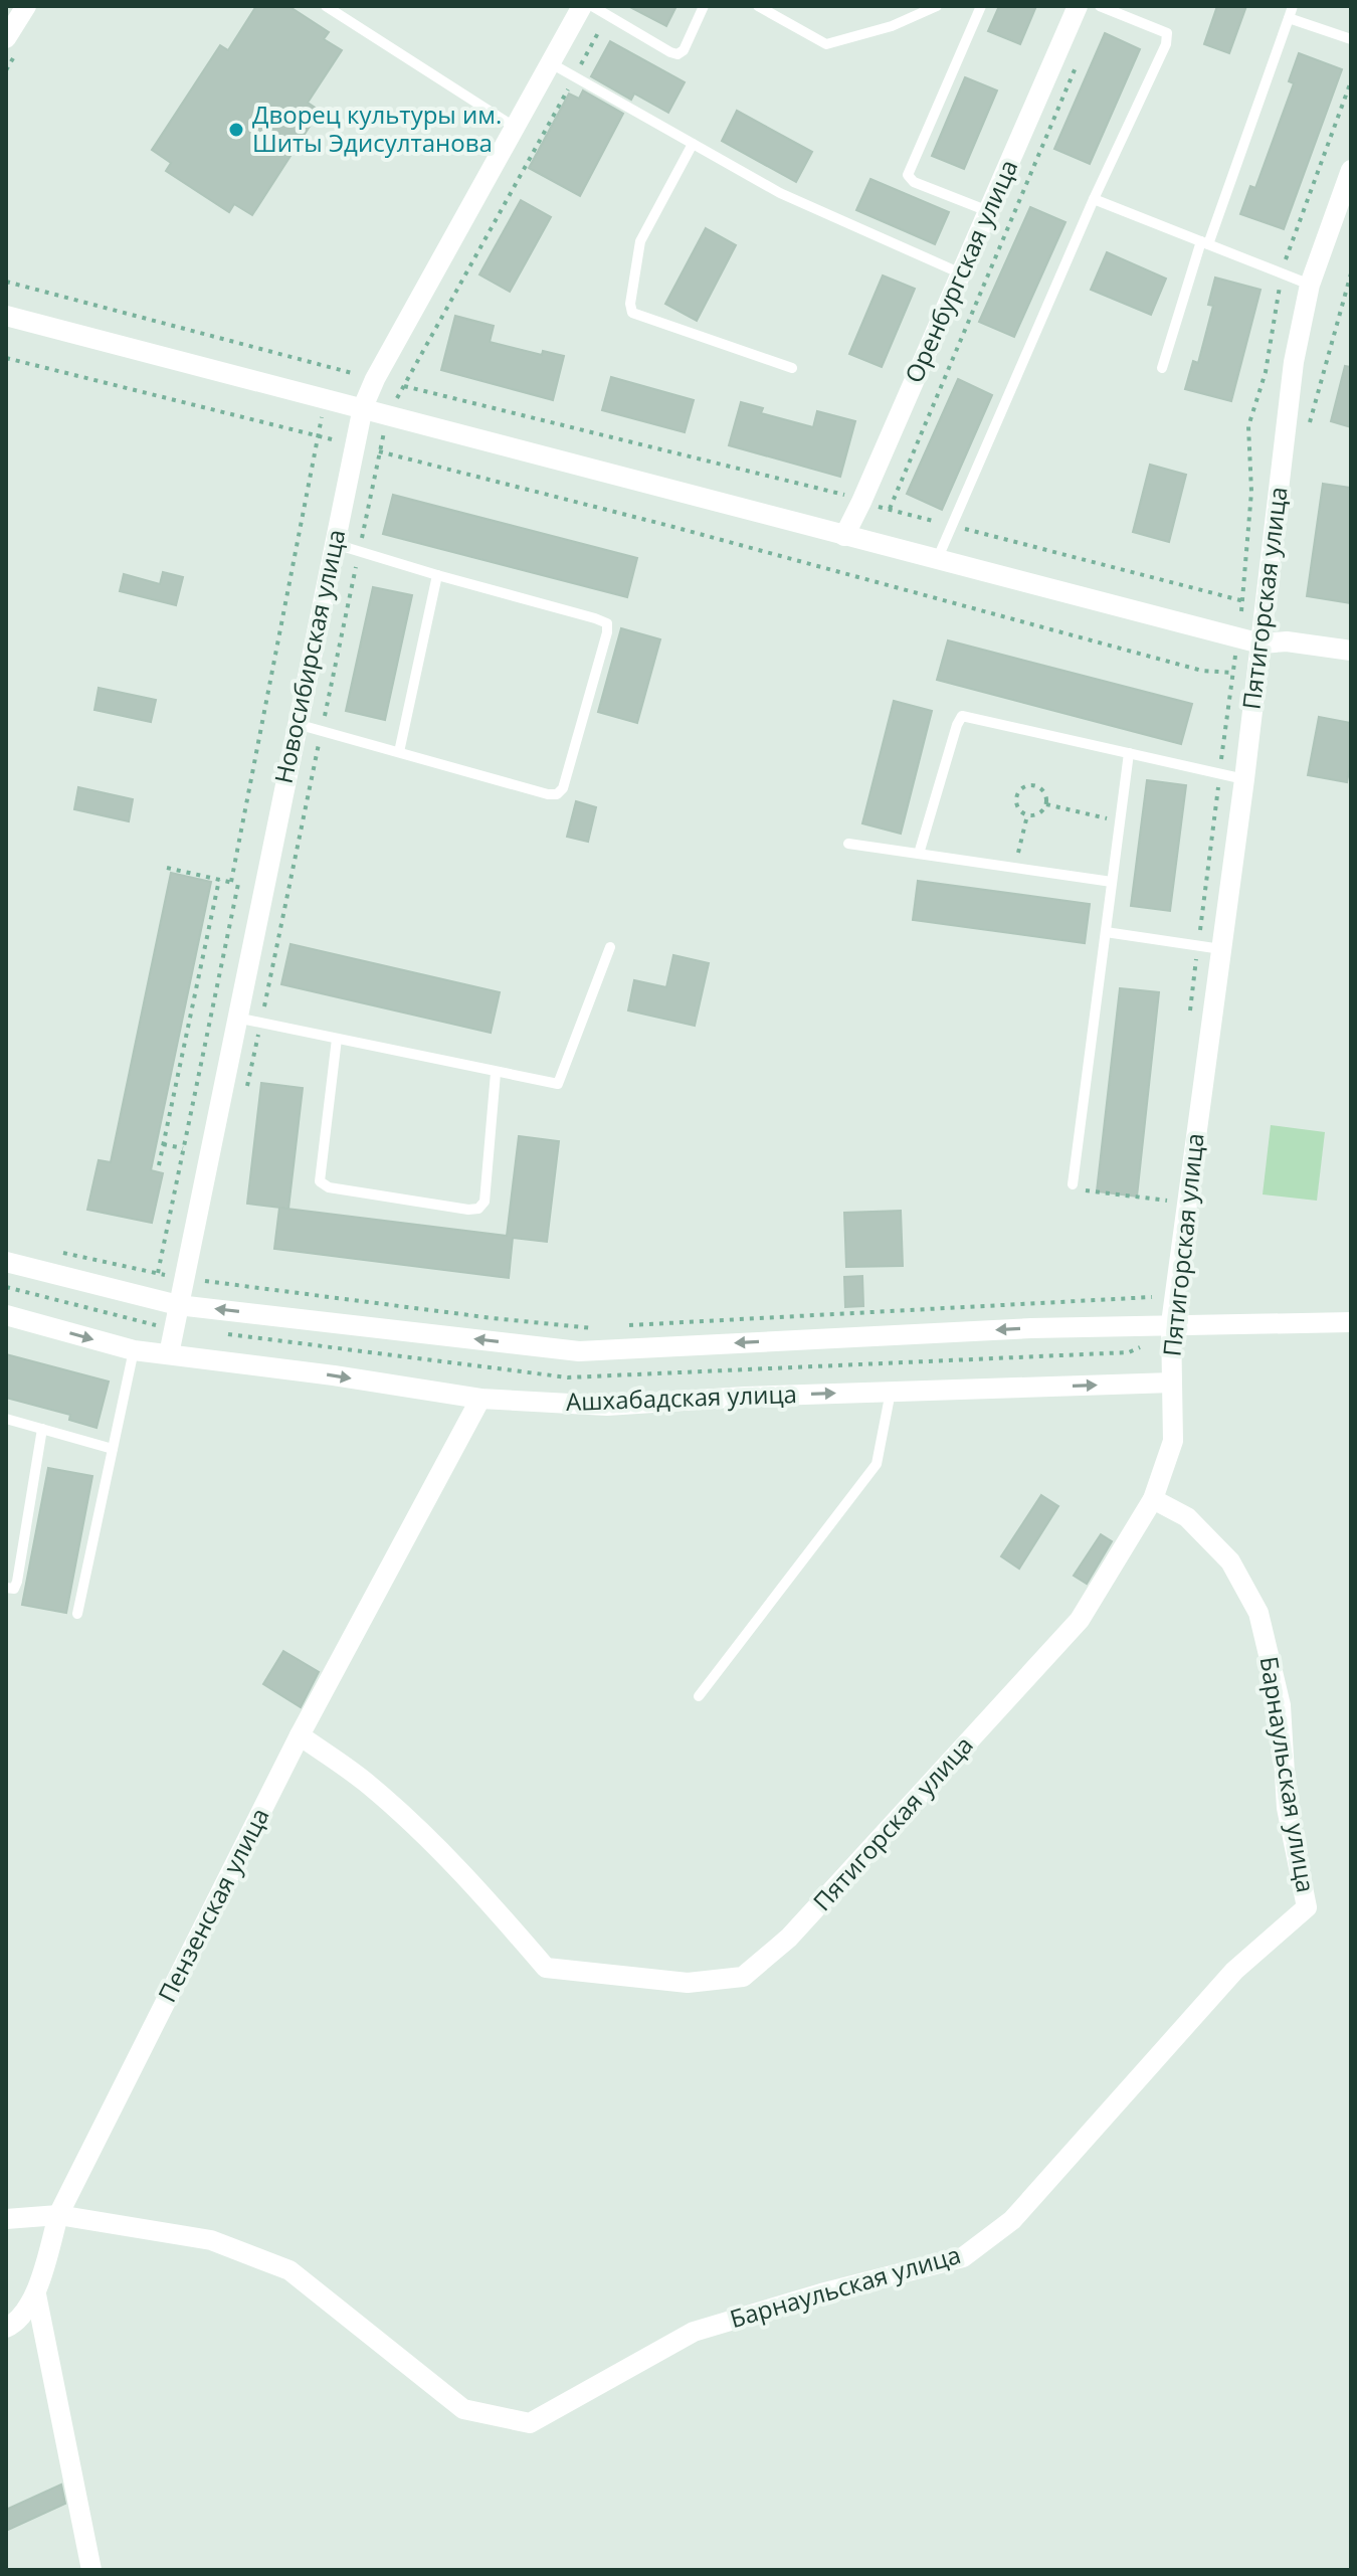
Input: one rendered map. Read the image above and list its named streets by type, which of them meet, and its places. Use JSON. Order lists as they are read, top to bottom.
{
  "streets": {
    "street": [
      "Оренбургская улица",
      "Пятигорская улица",
      "Новосибирская улица",
      "Ашхабадская улица",
      "Барнаульская улица",
      "Пензенская улица"
    ]
  },
  "crossings": [
    ["Пятигорская улица", "Ашхабадская улица"],
    ["Пятигорская улица", "Барнаульская улица"],
    ["Пятигорская улица", "Пензенская улица"],
    ["Новосибирская улица", "Ашхабадская улица"],
    ["Ашхабадская улица", "Пензенская улица"],
    ["Барнаульская улица", "Пензенская улица"]
  ],
  "places": ["Дворец культуры им. Шиты Эдисултанова"]
}
